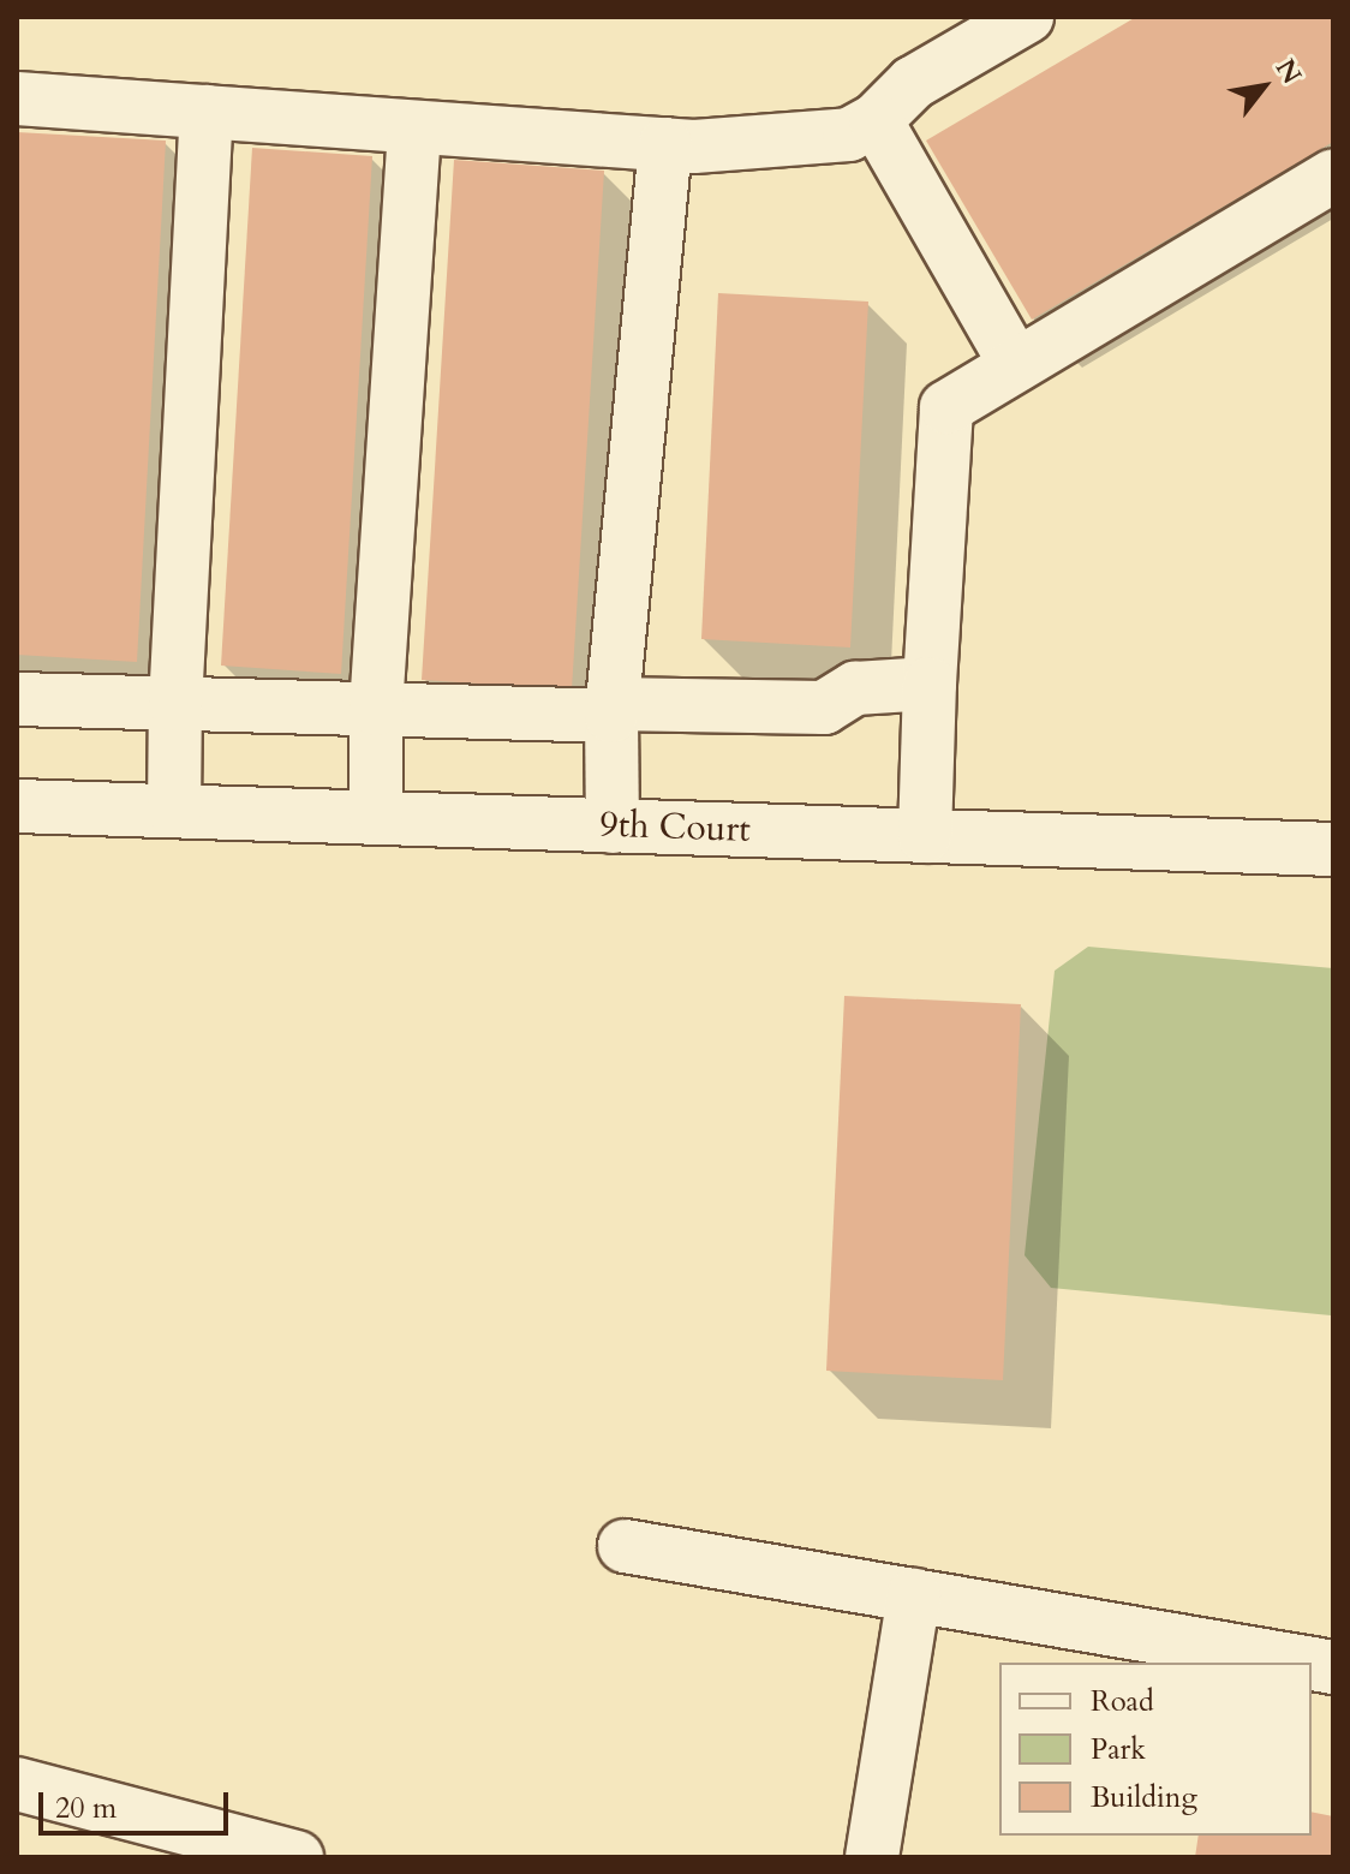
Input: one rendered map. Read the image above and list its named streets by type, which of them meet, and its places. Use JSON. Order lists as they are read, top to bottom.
{
  "streets": {
    "street": ["9th Court"]
  },
  "legend": ["Road", "Park", "Building"],
  "scale_bar": "20 m",
  "north": "top right"
}
